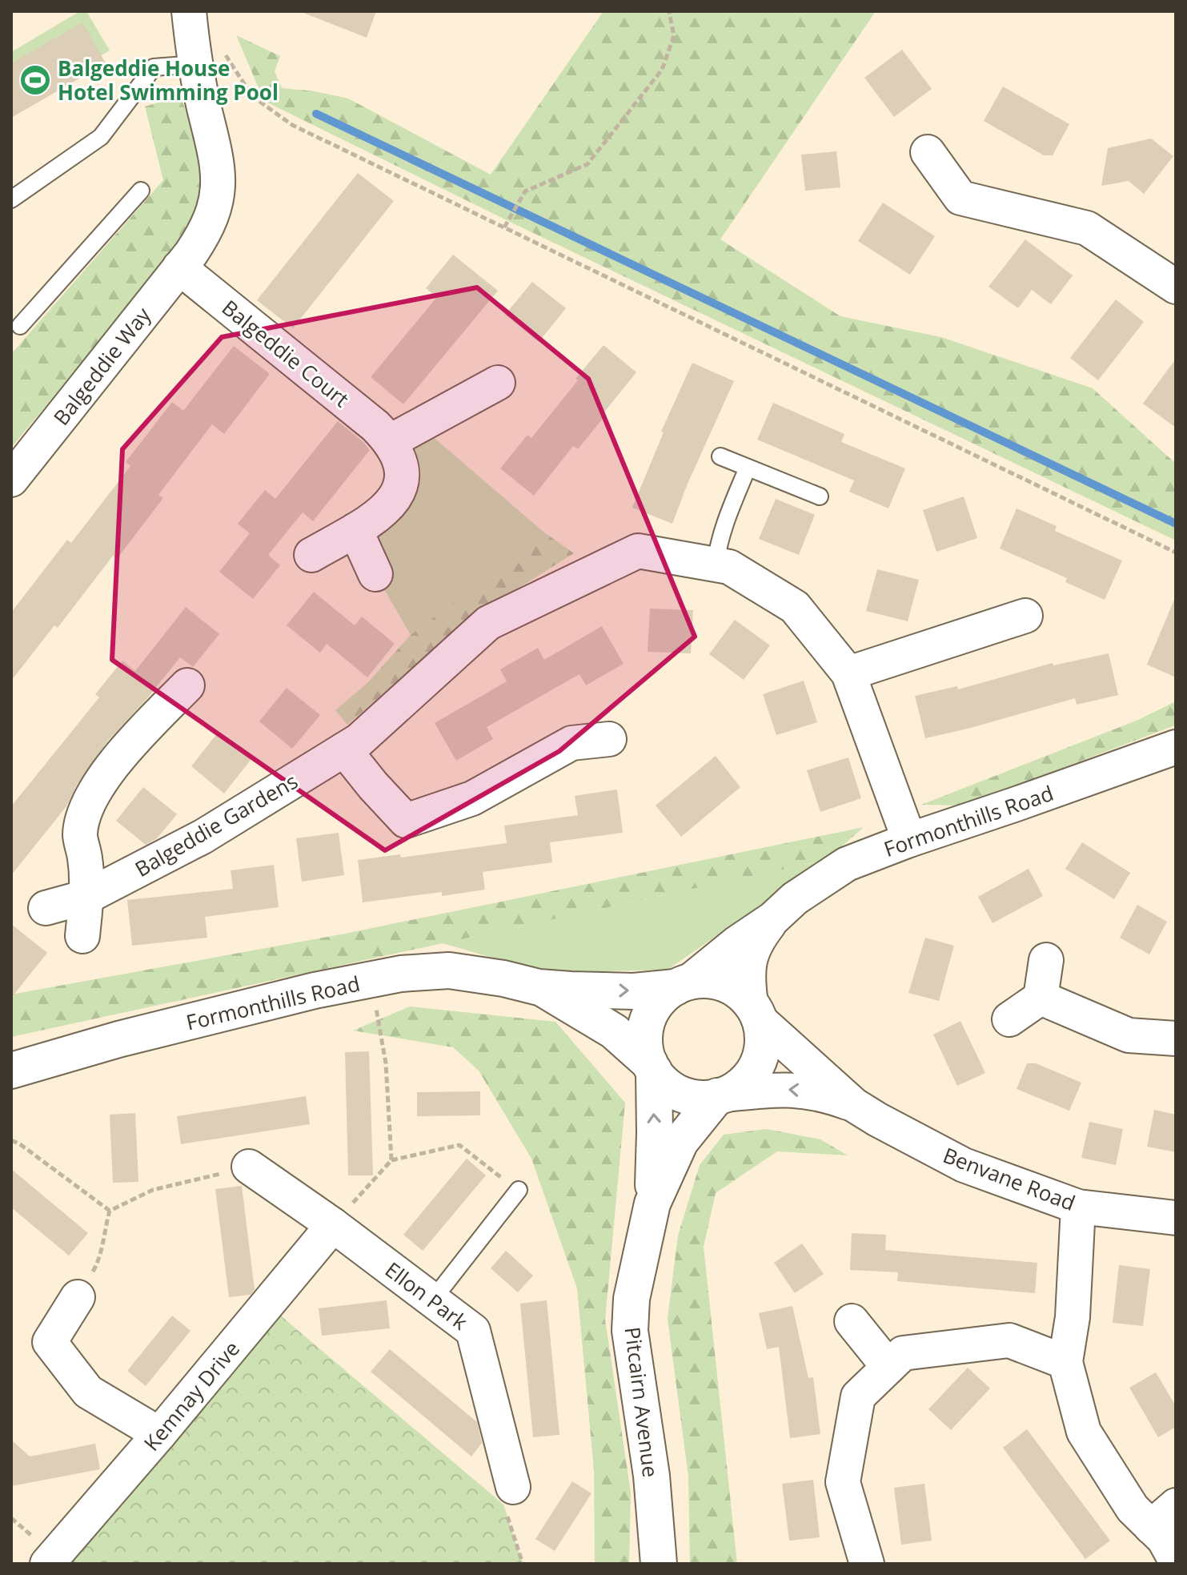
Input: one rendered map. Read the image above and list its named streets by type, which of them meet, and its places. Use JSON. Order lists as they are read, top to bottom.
{
  "streets": {
    "street": [
      "Balgeddie Court",
      "Balgeddie Way",
      "Formonthills Road",
      "Balgeddie Gardens",
      "Benvane Road",
      "Ellon Park",
      "Kemnay Drive",
      "Pitcairn Avenue"
    ]
  },
  "crossings": [
    ["Balgeddie Court", "Balgeddie Way"],
    ["Formonthills Road", "Balgeddie Gardens"],
    ["Formonthills Road", "Benvane Road"],
    ["Formonthills Road", "Pitcairn Avenue"],
    ["Benvane Road", "Pitcairn Avenue"],
    ["Ellon Park", "Kemnay Drive"]
  ],
  "places": {
    "sports": ["Balgeddie House Hotel Swimming Pool"]
  }
}
